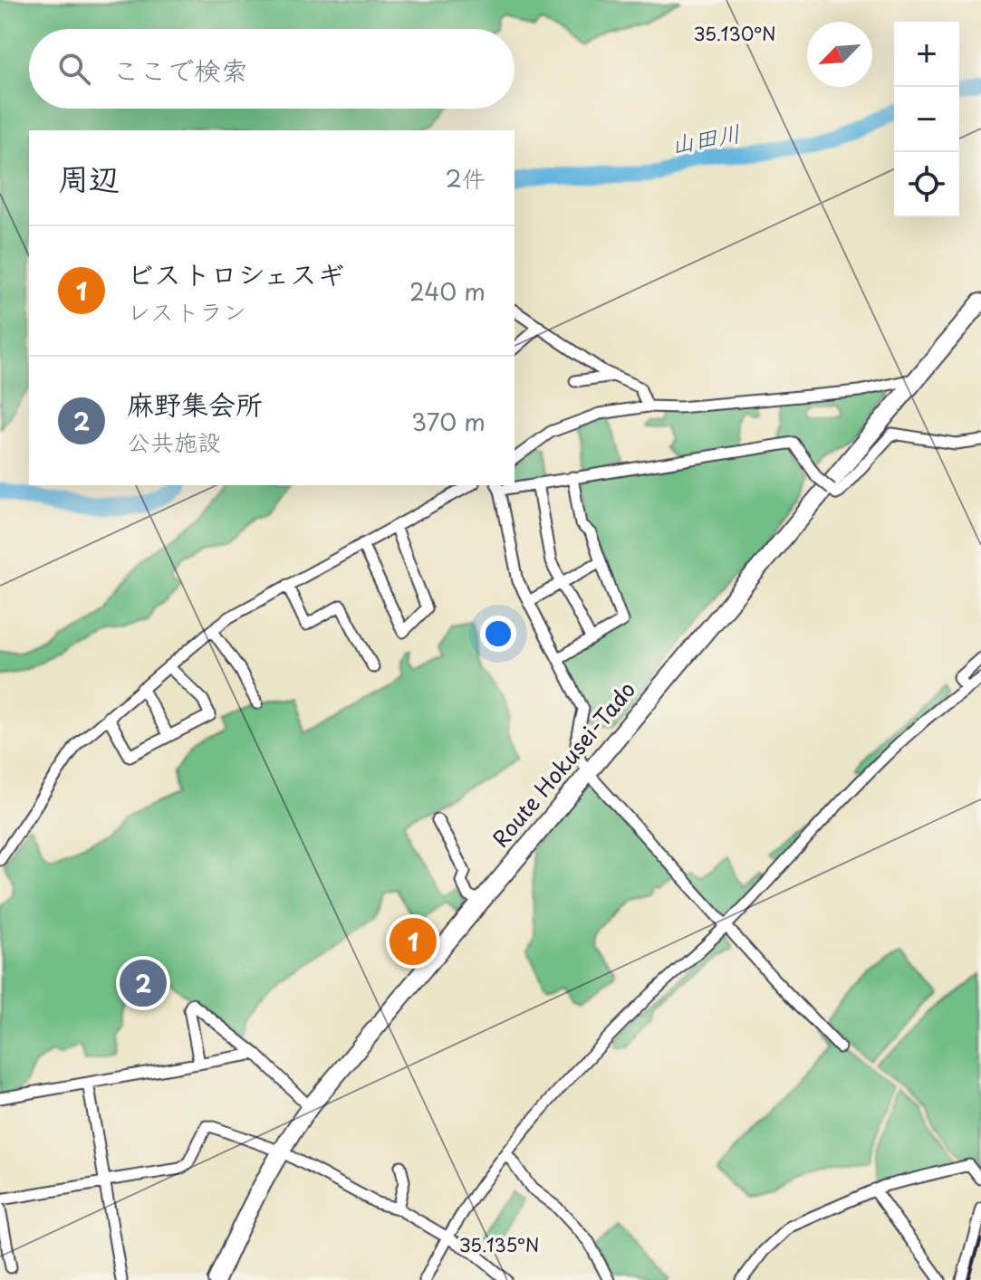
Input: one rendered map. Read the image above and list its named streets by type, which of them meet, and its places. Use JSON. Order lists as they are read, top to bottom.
{
  "streets": {
    "main road": ["Route Hokusei-Tado"]
  },
  "water": ["山田川"],
  "north": "bottom left",
  "page": {
    "map_buttons": ["+", "−"],
    "search": "ここで検索",
    "heading": ["周辺", "2件"],
    "list": [
      {
        "mark": "1",
        "name": "ビストロシェスギ",
        "note": "レストラン",
        "value": "240 m"
      },
      {
        "mark": "2",
        "name": "麻野集会所",
        "note": "公共施設",
        "value": "370 m"
      }
    ],
    "pins": ["1", "2"]
  },
  "coordinates": ["35.130°N", "35.135°N"]
}
